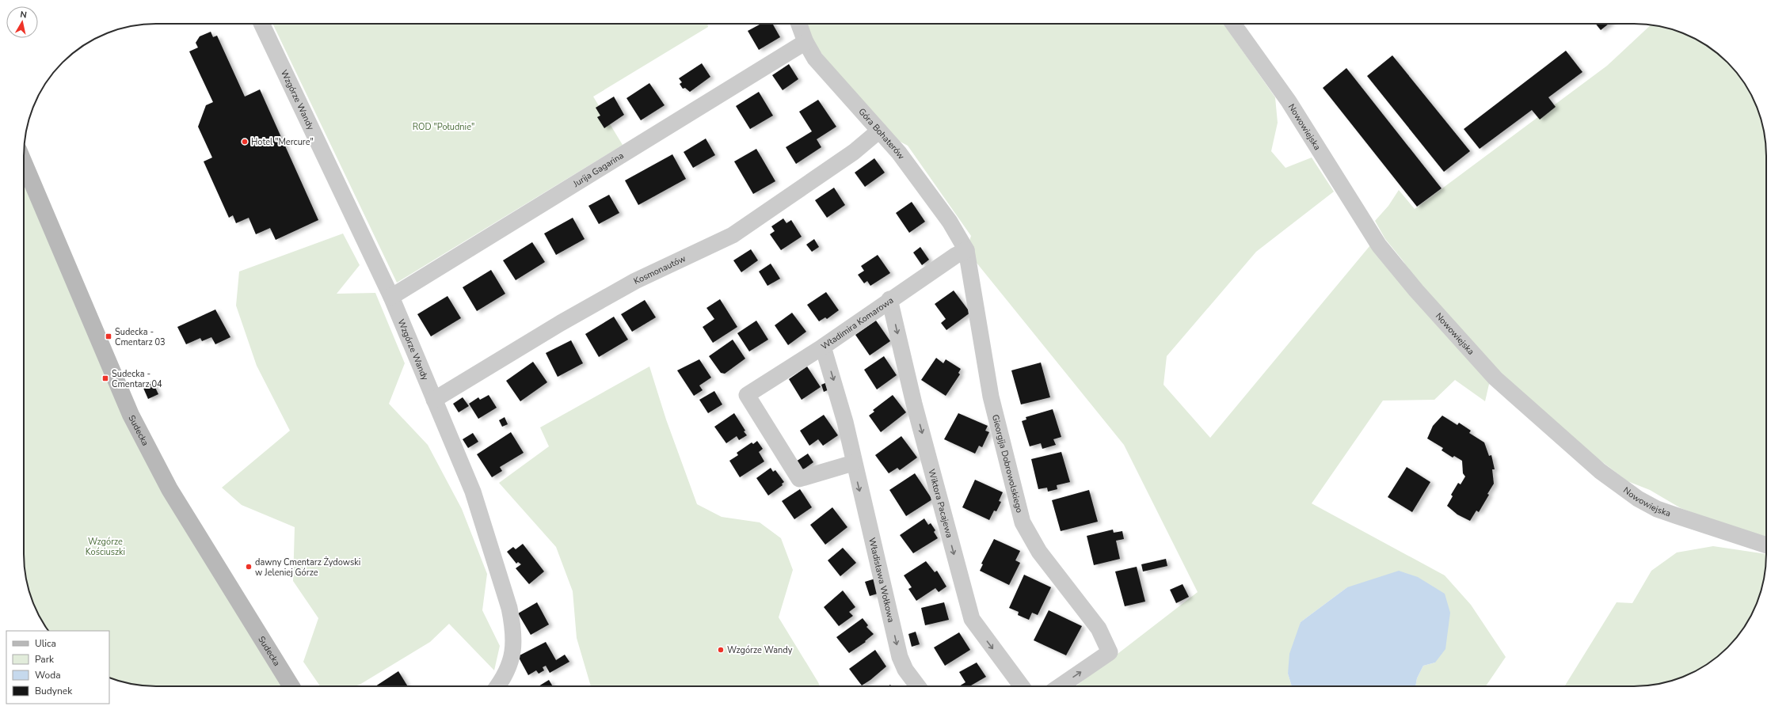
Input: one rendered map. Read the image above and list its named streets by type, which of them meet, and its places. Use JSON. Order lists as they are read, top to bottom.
{
  "streets": {
    "street": [
      "Wzgórze Wandy",
      "Nowowiejska",
      "Góra Bohaterów",
      "Jurija Gagarina",
      "Kosmonautów",
      "Władimira Komarowa",
      "Sudecka",
      "Gieorgija Dobrowolskiego",
      "Wiktora Pacajewa",
      "Władisława Wołkowa"
    ]
  },
  "crossings": [
    ["Wzgórze Wandy", "Jurija Gagarina"],
    ["Wzgórze Wandy", "Kosmonautów"],
    ["Góra Bohaterów", "Jurija Gagarina"],
    ["Góra Bohaterów", "Kosmonautów"],
    ["Góra Bohaterów", "Władimira Komarowa"],
    ["Góra Bohaterów", "Gieorgija Dobrowolskiego"],
    ["Władimira Komarowa", "Gieorgija Dobrowolskiego"],
    ["Władimira Komarowa", "Wiktora Pacajewa"],
    ["Władimira Komarowa", "Władisława Wołkowa"]
  ],
  "one_way": ["Gieorgija Dobrowolskiego", "Wiktora Pacajewa", "Władisława Wołkowa"],
  "parks": ["ROD \"Południe\"", "Wzgórze Kościuszki"],
  "places": {
    "other": ["Hotel \"Mercure\"", "dawny Cmentarz Żydowski w Jeleniej Górze", "Wzgórze Wandy"],
    "transit": ["Sudecka - Cmentarz 03", "Sudecka - Cmentarz 04"]
  },
  "legend": [
    "Ulica",
    "Park",
    "Woda",
    "Budynek"
  ],
  "north": "top"
}
